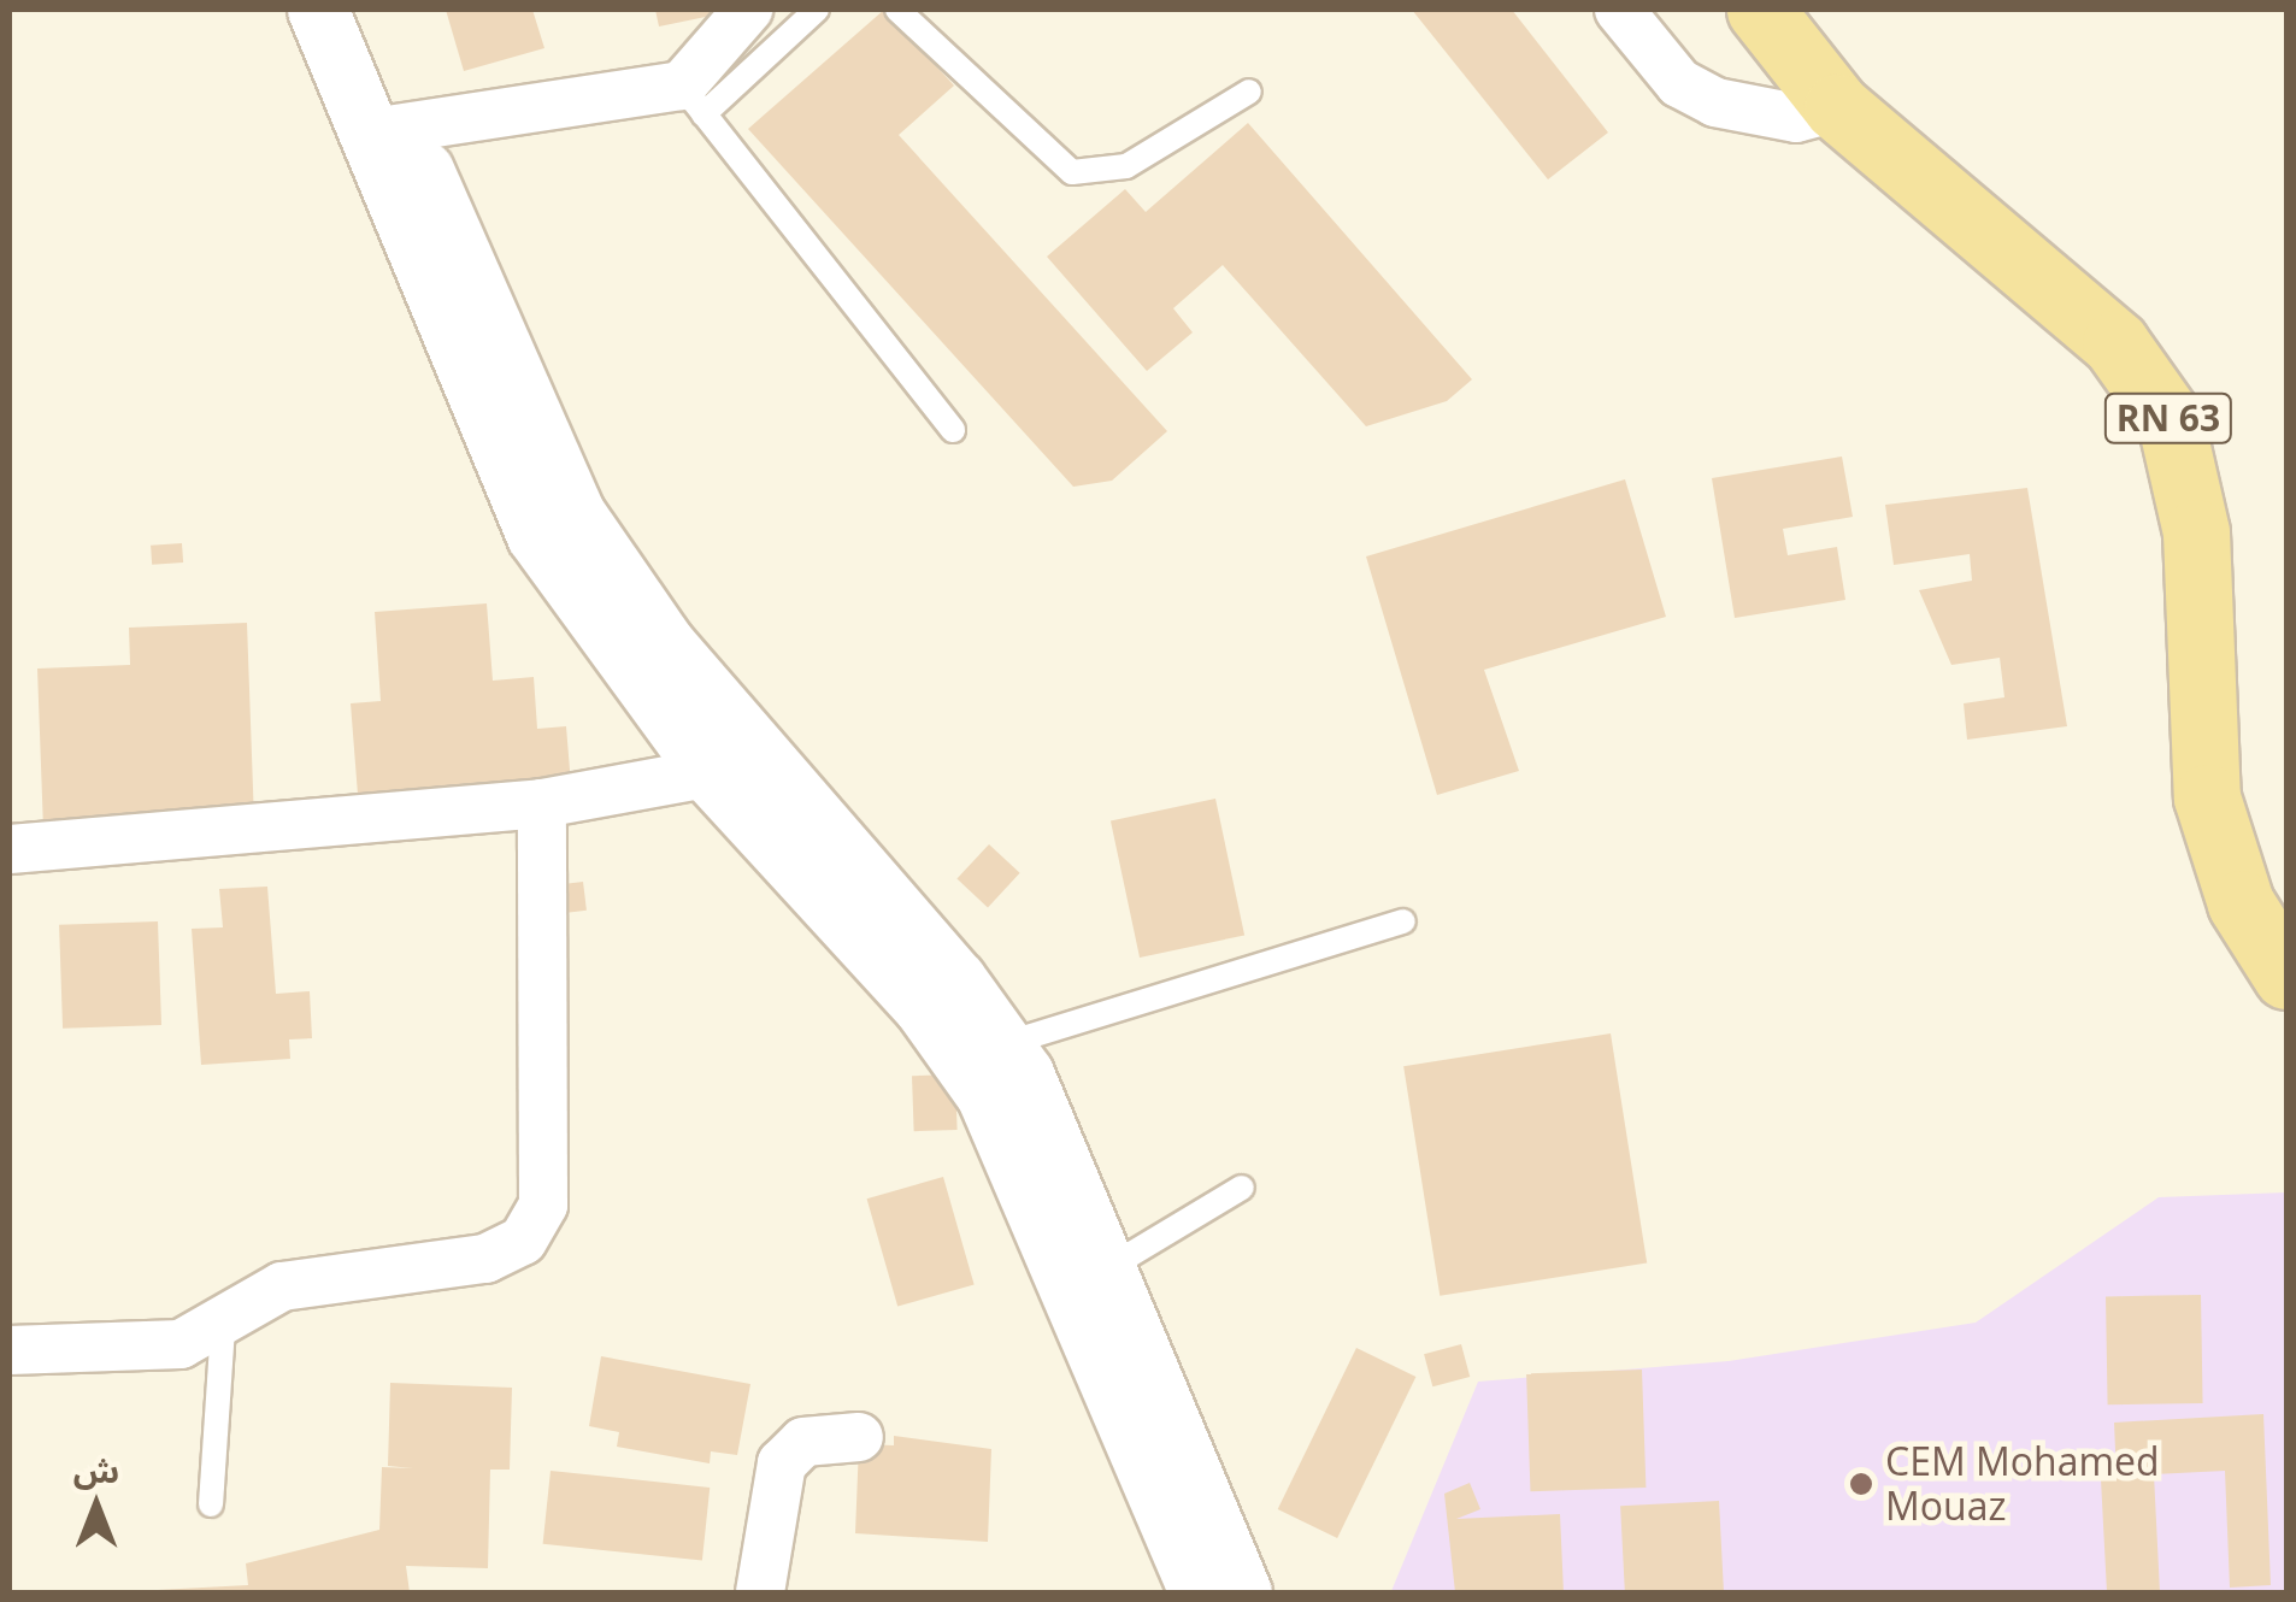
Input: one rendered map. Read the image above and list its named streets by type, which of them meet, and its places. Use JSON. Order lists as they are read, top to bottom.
{
  "streets": {
    "main road": ["RN 63"]
  },
  "places": ["CEM Mohamed Mouaz"],
  "north": "top"
}
